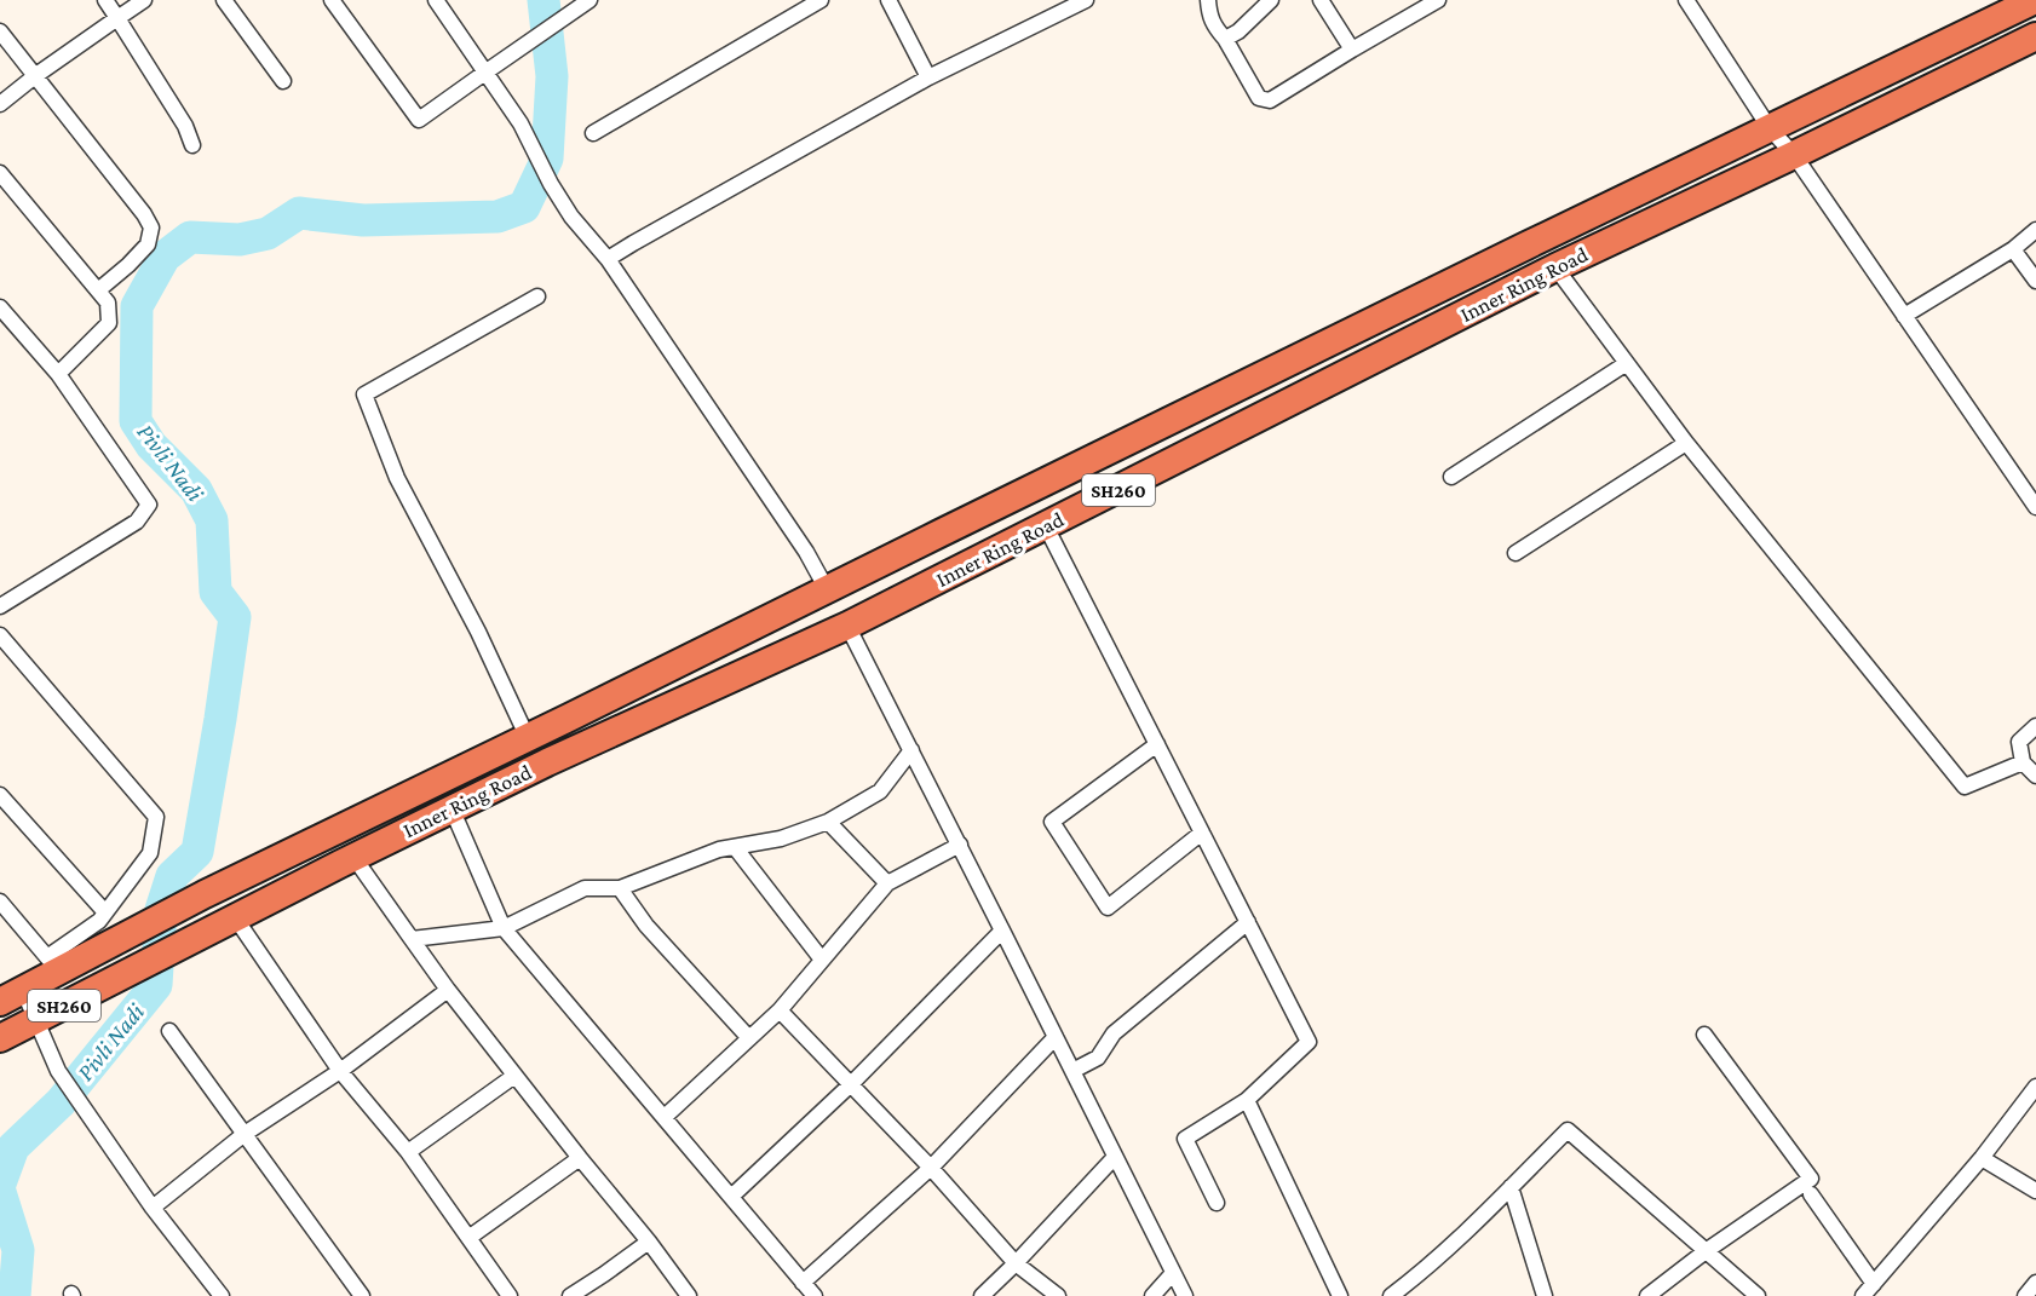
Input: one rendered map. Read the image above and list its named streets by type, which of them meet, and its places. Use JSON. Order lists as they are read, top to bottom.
{
  "streets": {
    "highway": ["Inner Ring Road", "SH260"]
  },
  "water": ["Pivli Nadi"]
}
